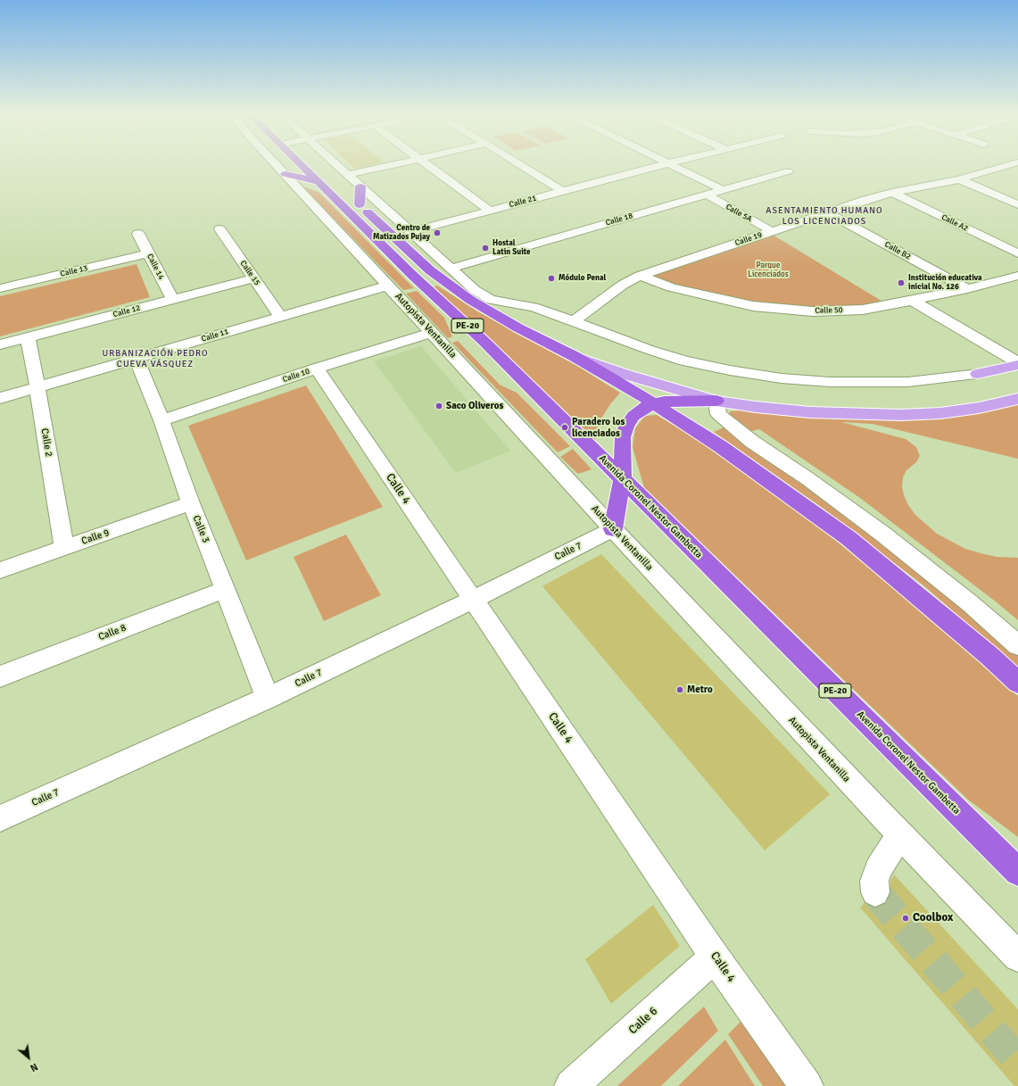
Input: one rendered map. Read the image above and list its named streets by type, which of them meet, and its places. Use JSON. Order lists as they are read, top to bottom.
{
  "streets": {
    "highway": ["PE-20", "Avenida Coronel Nestor Gambetta"],
    "street": [
      "Calle 21",
      "Calle 5A",
      "Calle 18",
      "Calle A2",
      "Calle 19",
      "Calle B2",
      "Calle 14",
      "Calle 13",
      "Calle 15",
      "Calle 50",
      "Calle 12",
      "Autopista Ventanilla",
      "Calle 11",
      "Calle 10",
      "Calle 2",
      "Calle 4",
      "Calle 3",
      "Calle 9",
      "Calle 7",
      "Calle 8",
      "Calle 6"
    ]
  },
  "crossings": [
    ["Calle 5A", "Calle 18"],
    ["Calle 5A", "Calle 19"],
    ["Calle A2", "Calle 19"],
    ["Calle 19", "Calle B2"],
    ["Calle 19", "Calle 50"],
    ["Calle B2", "Calle 50"],
    ["Calle 14", "Calle 13"],
    ["Calle 14", "Calle 12"],
    ["Calle 15", "Calle 12"],
    ["Calle 15", "Calle 11"],
    ["Calle 12", "Calle 2"],
    ["Autopista Ventanilla", "Calle 11"],
    ["Autopista Ventanilla", "Calle 10"],
    ["Autopista Ventanilla", "Calle 7"],
    ["Calle 11", "Calle 2"],
    ["Calle 11", "Calle 3"],
    ["Calle 10", "Calle 4"],
    ["Calle 10", "Calle 3"],
    ["Calle 2", "Calle 9"],
    ["Calle 4", "Calle 7"],
    ["Calle 4", "Calle 6"],
    ["Calle 3", "Calle 9"],
    ["Calle 3", "Calle 7"],
    ["Calle 3", "Calle 8"]
  ],
  "districts": ["ASENTAMIENTO HUMANO LOS LICENCIADOS", "URBANIZACIÓN PEDRO CUEVA VÁSQUEZ"],
  "parks": ["Parque Licenciados"],
  "places": [
    "Centro de Matizados Pujay",
    "Hostal Latin Suite",
    "Módulo Penal",
    "Institución educativa inicial No. 126",
    "Saco Oliveros",
    "Paradero los licenciados",
    "Metro",
    "Coolbox"
  ],
  "north": "bottom right"
}
